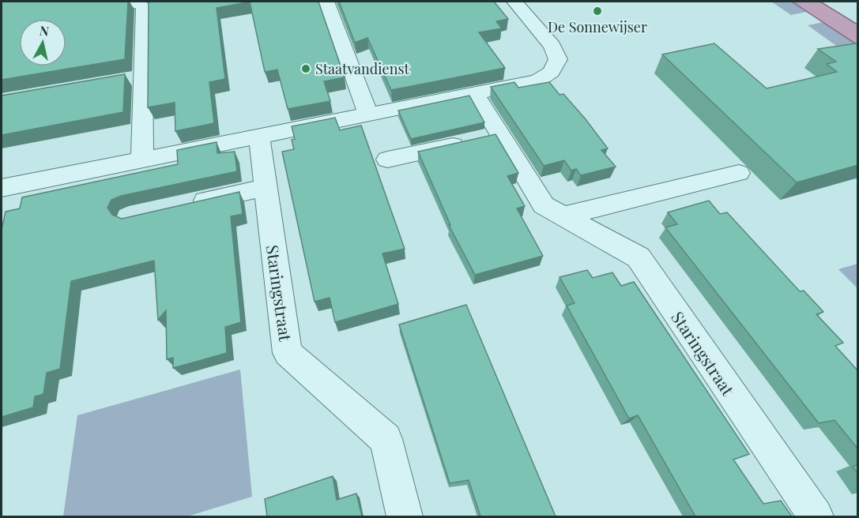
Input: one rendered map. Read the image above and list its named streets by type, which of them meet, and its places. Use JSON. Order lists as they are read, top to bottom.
{
  "streets": {
    "street": ["Staringstraat"]
  },
  "places": ["De Sonnewijser", "Staatvandienst"],
  "north": "top"
}
